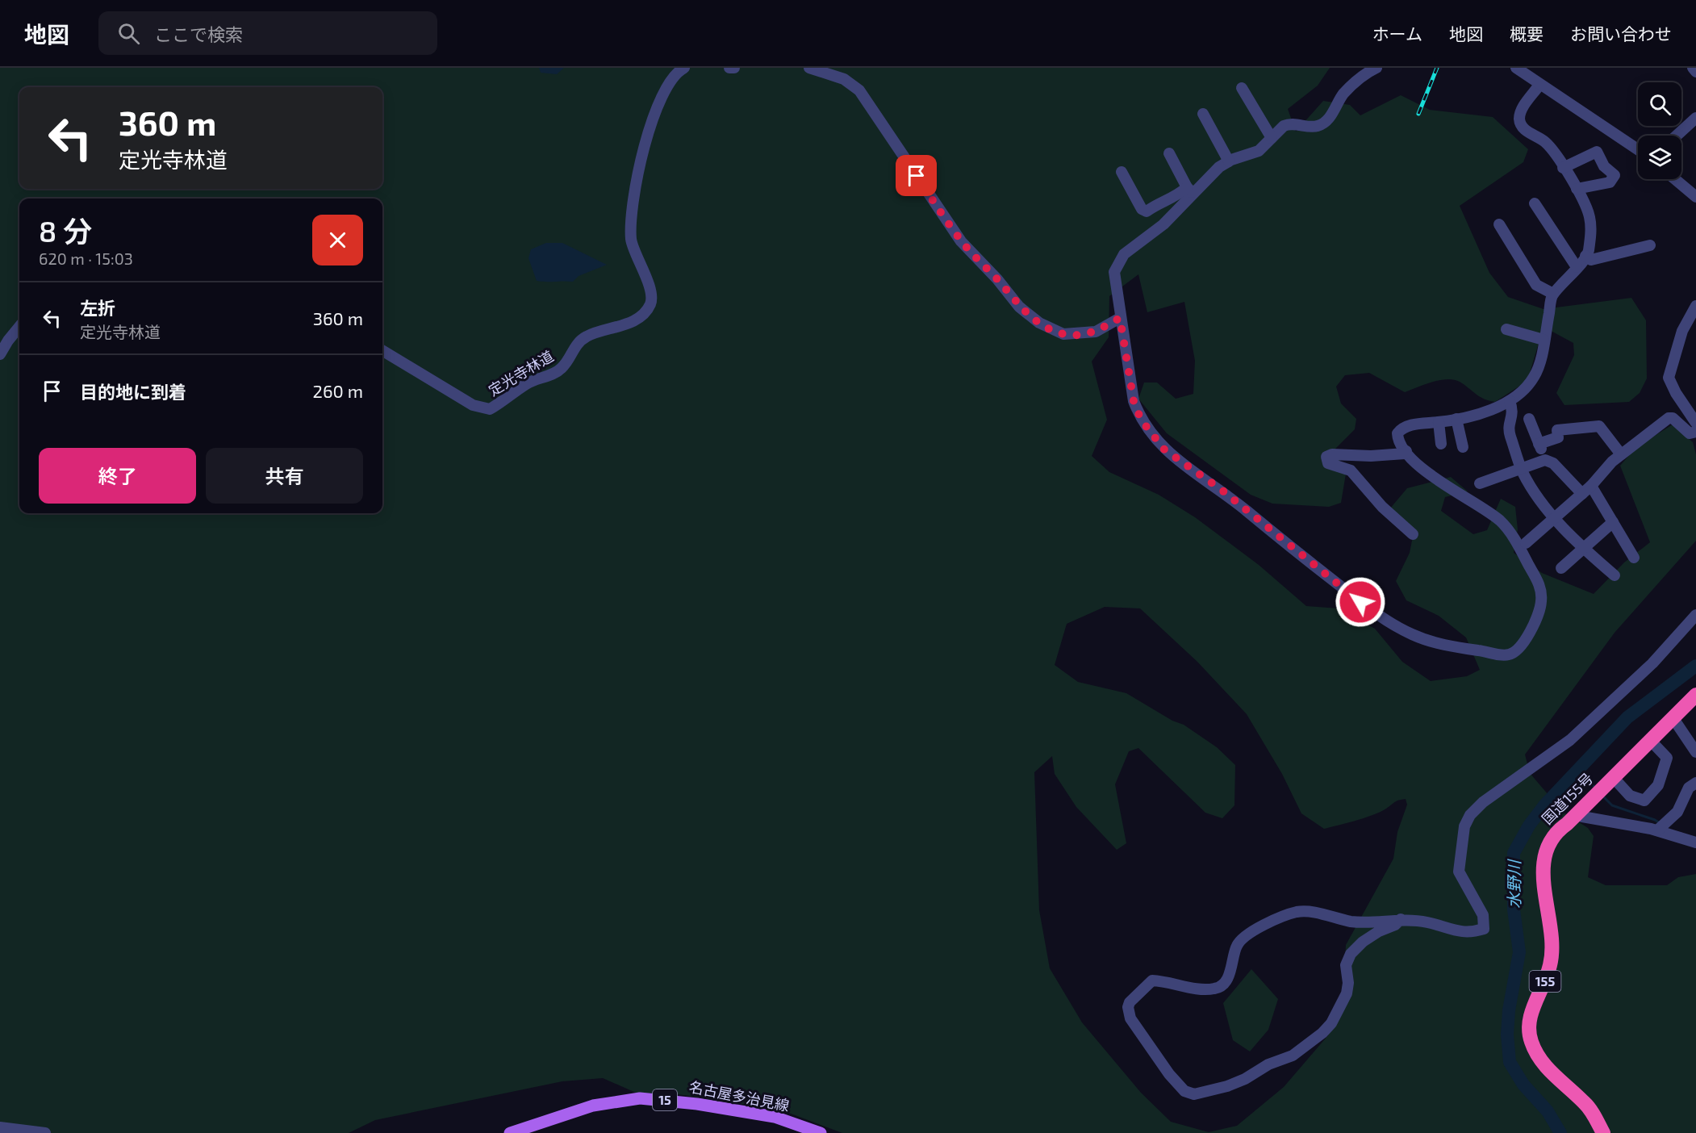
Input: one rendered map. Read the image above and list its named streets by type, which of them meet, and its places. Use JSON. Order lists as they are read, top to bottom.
{
  "streets": {
    "highway": ["国道155号", "155"],
    "main road": ["名古屋多治見線", "15"],
    "street": ["定光寺林道"]
  },
  "water": ["水野川"],
  "page": {
    "header": "地図",
    "search": "ここで検索",
    "nav": [
      "ホーム",
      "地図",
      "概要",
      "お問い合わせ"
    ],
    "turn": ["360 m", "定光寺林道"],
    "heading": ["8 分", "620 m · 15:03"],
    "list": [
      {
        "name": "左折",
        "note": "定光寺林道",
        "value": "360 m"
      },
      {
        "name": "目的地に到着",
        "value": "260 m"
      }
    ],
    "buttons": ["終了", "共有"]
  }
}
